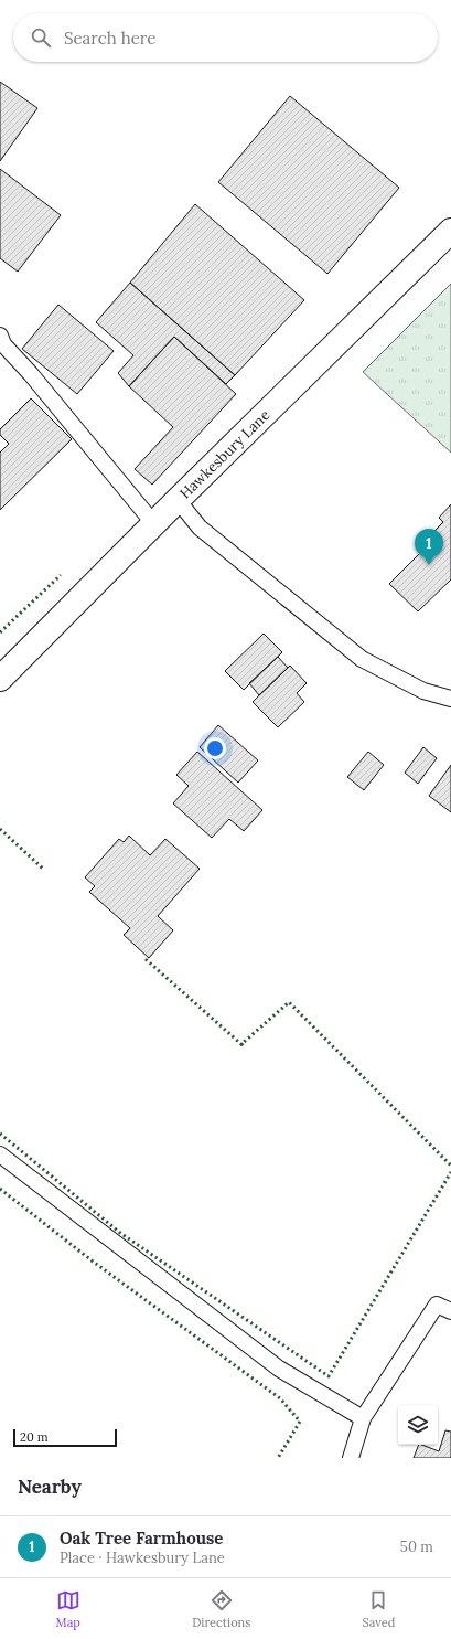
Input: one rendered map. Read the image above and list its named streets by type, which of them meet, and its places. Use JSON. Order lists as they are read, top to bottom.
{
  "streets": {
    "main road": ["Hawkesbury Lane"]
  },
  "scale_bar": "20 m",
  "page": {
    "search": "Search here",
    "pins": "1",
    "scale": "20 m",
    "heading": "Nearby",
    "list": [
      {
        "mark": "1",
        "name": "Oak Tree Farmhouse",
        "note": "Place · Hawkesbury Lane",
        "value": "50 m"
      }
    ],
    "nav": ["Map", "Directions", "Saved"]
  }
}
